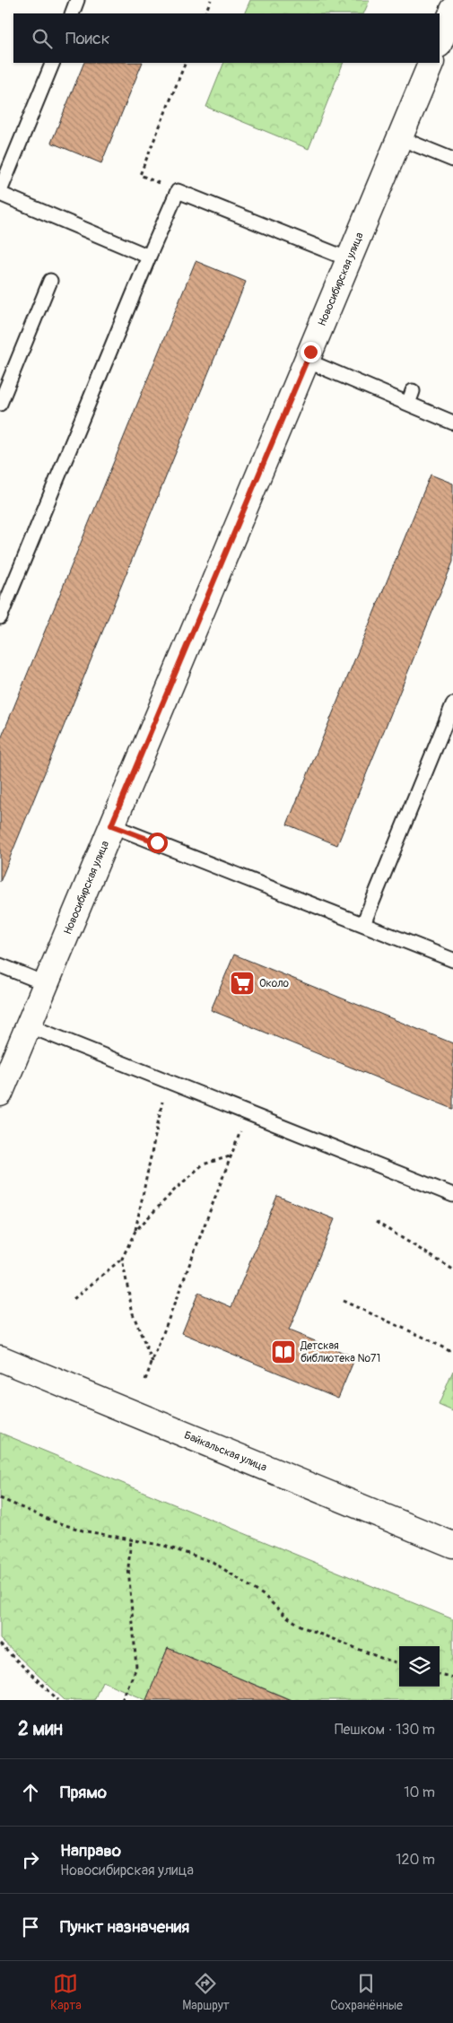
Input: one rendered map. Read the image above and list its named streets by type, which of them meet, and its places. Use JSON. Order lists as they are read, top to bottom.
{
  "streets": {
    "street": ["Новосибирская улица", "Байкальская улица"]
  },
  "places": {
    "supermarket": ["Около"],
    "library": ["Детская библиотека №71"]
  },
  "page": {
    "search": "Поиск",
    "heading": ["2 мин", "Пешком · 130 m"],
    "list": [
      ["Прямо", "10 m"],
      ["Направо", "Новосибирская улица", "120 m"],
      "Пункт назначения"
    ],
    "nav": ["Карта", "Маршрут", "Сохранённые"]
  }
}
